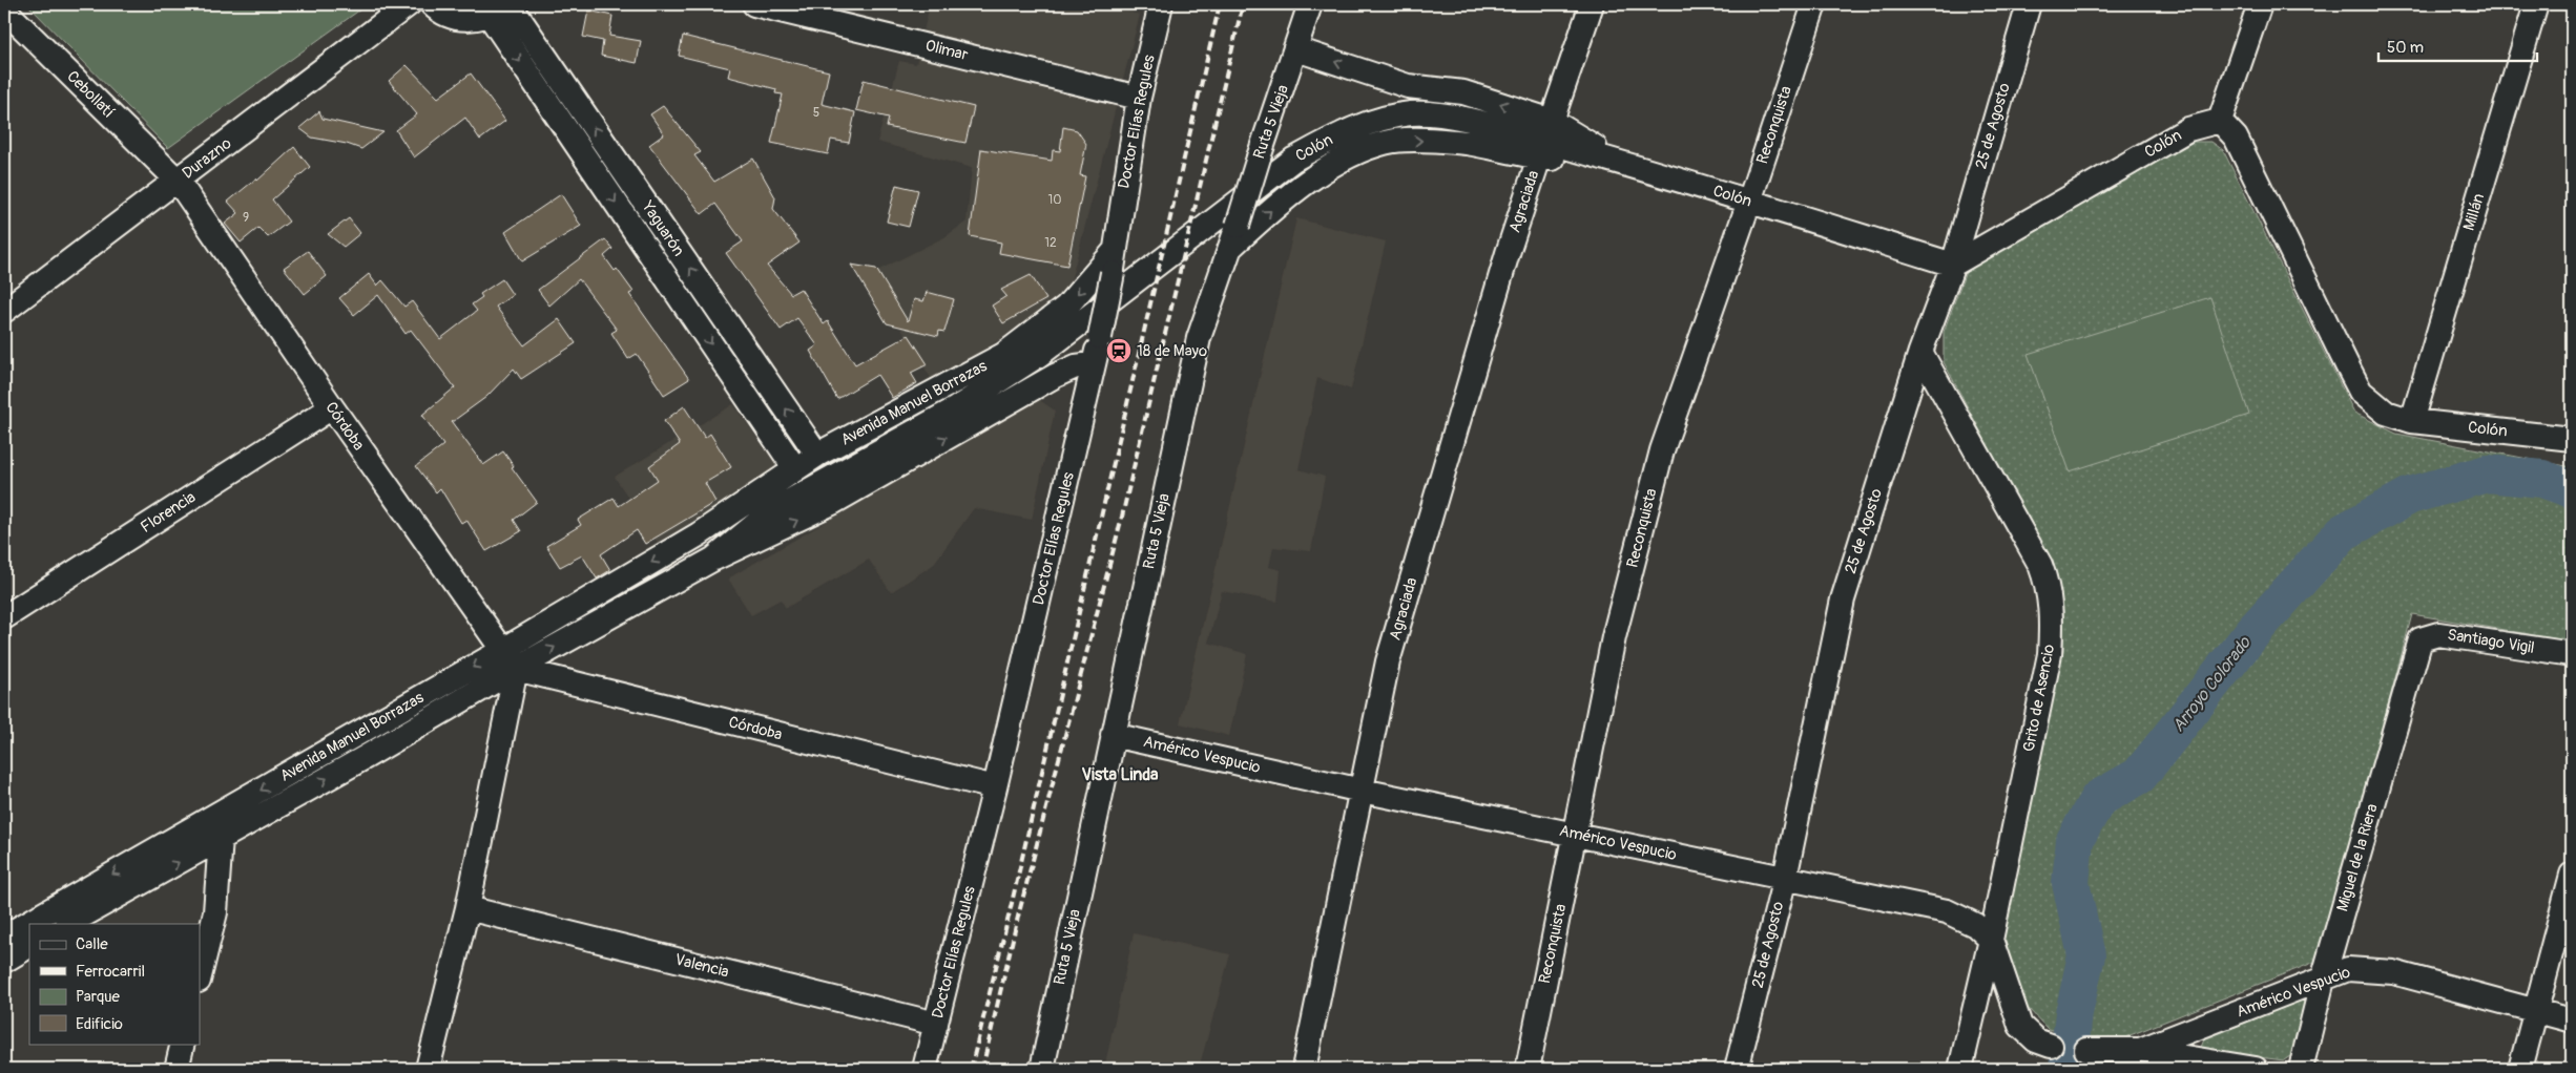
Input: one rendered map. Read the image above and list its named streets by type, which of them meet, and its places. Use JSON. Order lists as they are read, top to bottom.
{
  "streets": {
    "street": [
      "Olimar",
      "Cebollatí",
      "Doctor Elías Regules",
      "Ruta 5 Vieja",
      "Reconquista",
      "25 de Agosto",
      "Colón",
      "Durazno",
      "Agraciada",
      "Millán",
      "Yaguarón",
      "Avenida Manuel Borrazas",
      "Córdoba",
      "Florencia",
      "Santiago Vigil",
      "Grito de Asencio",
      "Américo Vespucio",
      "Miguel de la Riera",
      "Valencia"
    ]
  },
  "crossings": [
    ["Olimar", "Doctor Elías Regules"],
    ["Cebollatí", "Durazno"],
    ["Cebollatí", "Córdoba"],
    ["Doctor Elías Regules", "Avenida Manuel Borrazas"],
    ["Doctor Elías Regules", "Córdoba"],
    ["Doctor Elías Regules", "Valencia"],
    ["Ruta 5 Vieja", "Colón"],
    ["Ruta 5 Vieja", "Américo Vespucio"],
    ["Reconquista", "Colón"],
    ["Reconquista", "Américo Vespucio"],
    ["25 de Agosto", "Colón"],
    ["25 de Agosto", "Grito de Asencio"],
    ["25 de Agosto", "Américo Vespucio"],
    ["Colón", "Agraciada"],
    ["Colón", "Millán"],
    ["Colón", "Avenida Manuel Borrazas"],
    ["Durazno", "Córdoba"],
    ["Agraciada", "Américo Vespucio"],
    ["Yaguarón", "Avenida Manuel Borrazas"],
    ["Avenida Manuel Borrazas", "Córdoba"],
    ["Córdoba", "Florencia"],
    ["Santiago Vigil", "Miguel de la Riera"],
    ["Grito de Asencio", "Américo Vespucio"],
    ["Américo Vespucio", "Miguel de la Riera"]
  ],
  "districts": ["Vista Linda"],
  "water": ["Arroyo Colorado"],
  "places": {
    "station": ["18 de Mayo"]
  },
  "house_numbers": [
    "5",
    "10",
    "9",
    "12"
  ],
  "legend": [
    "Calle",
    "Ferrocarril",
    "Parque",
    "Edificio"
  ],
  "scale_bar": "50 m"
}
